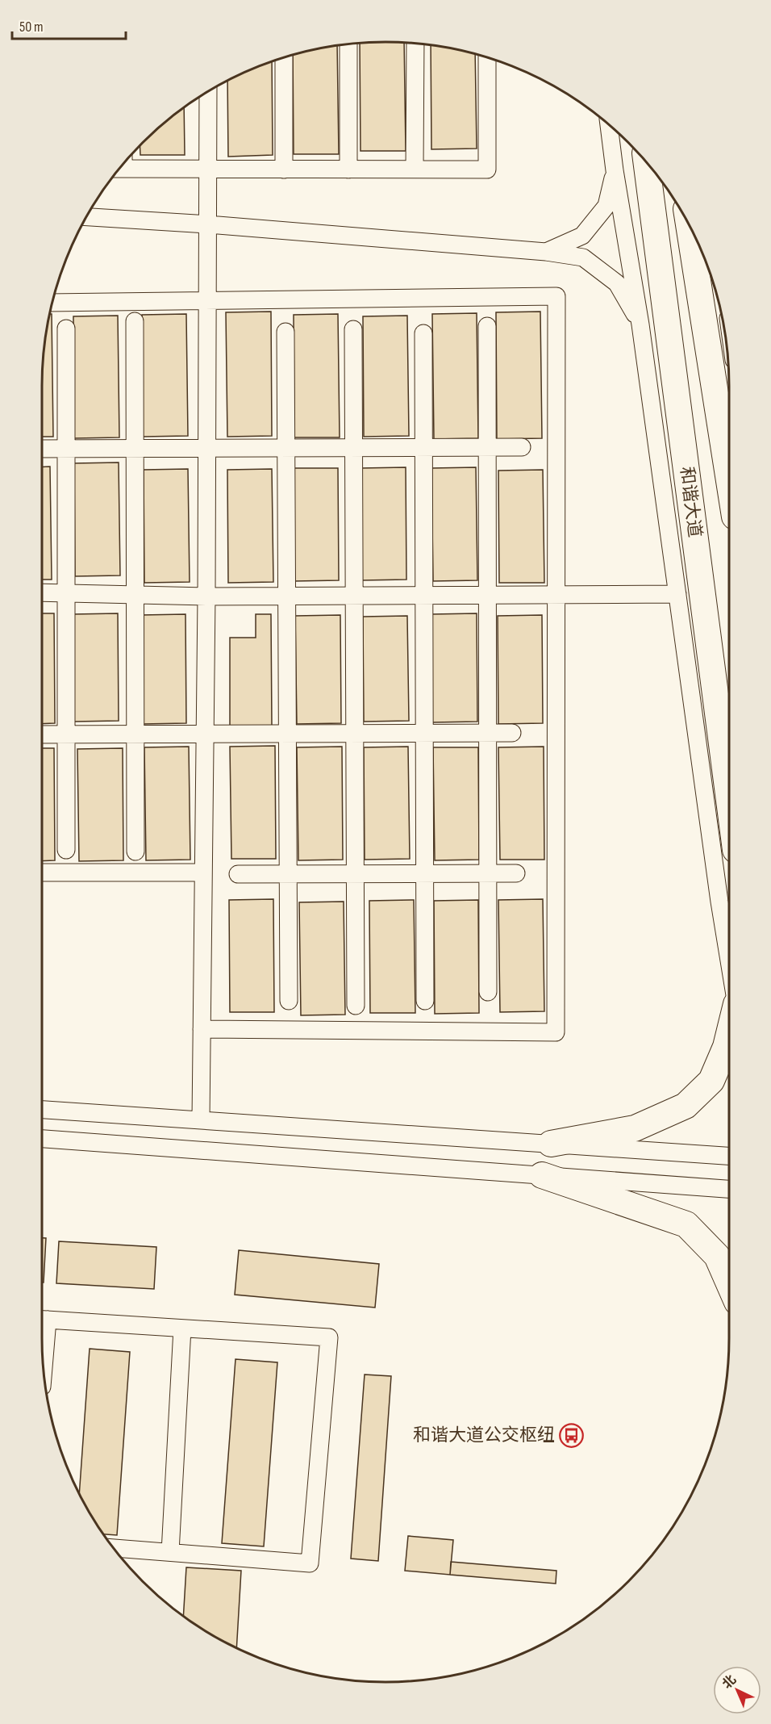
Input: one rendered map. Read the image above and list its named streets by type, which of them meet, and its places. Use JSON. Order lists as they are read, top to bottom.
{
  "streets": {
    "highway": ["和谐大道"]
  },
  "places": {
    "bus stop": ["和谐大道公交枢纽"]
  },
  "scale_bar": "50 m",
  "north": "top left"
}
